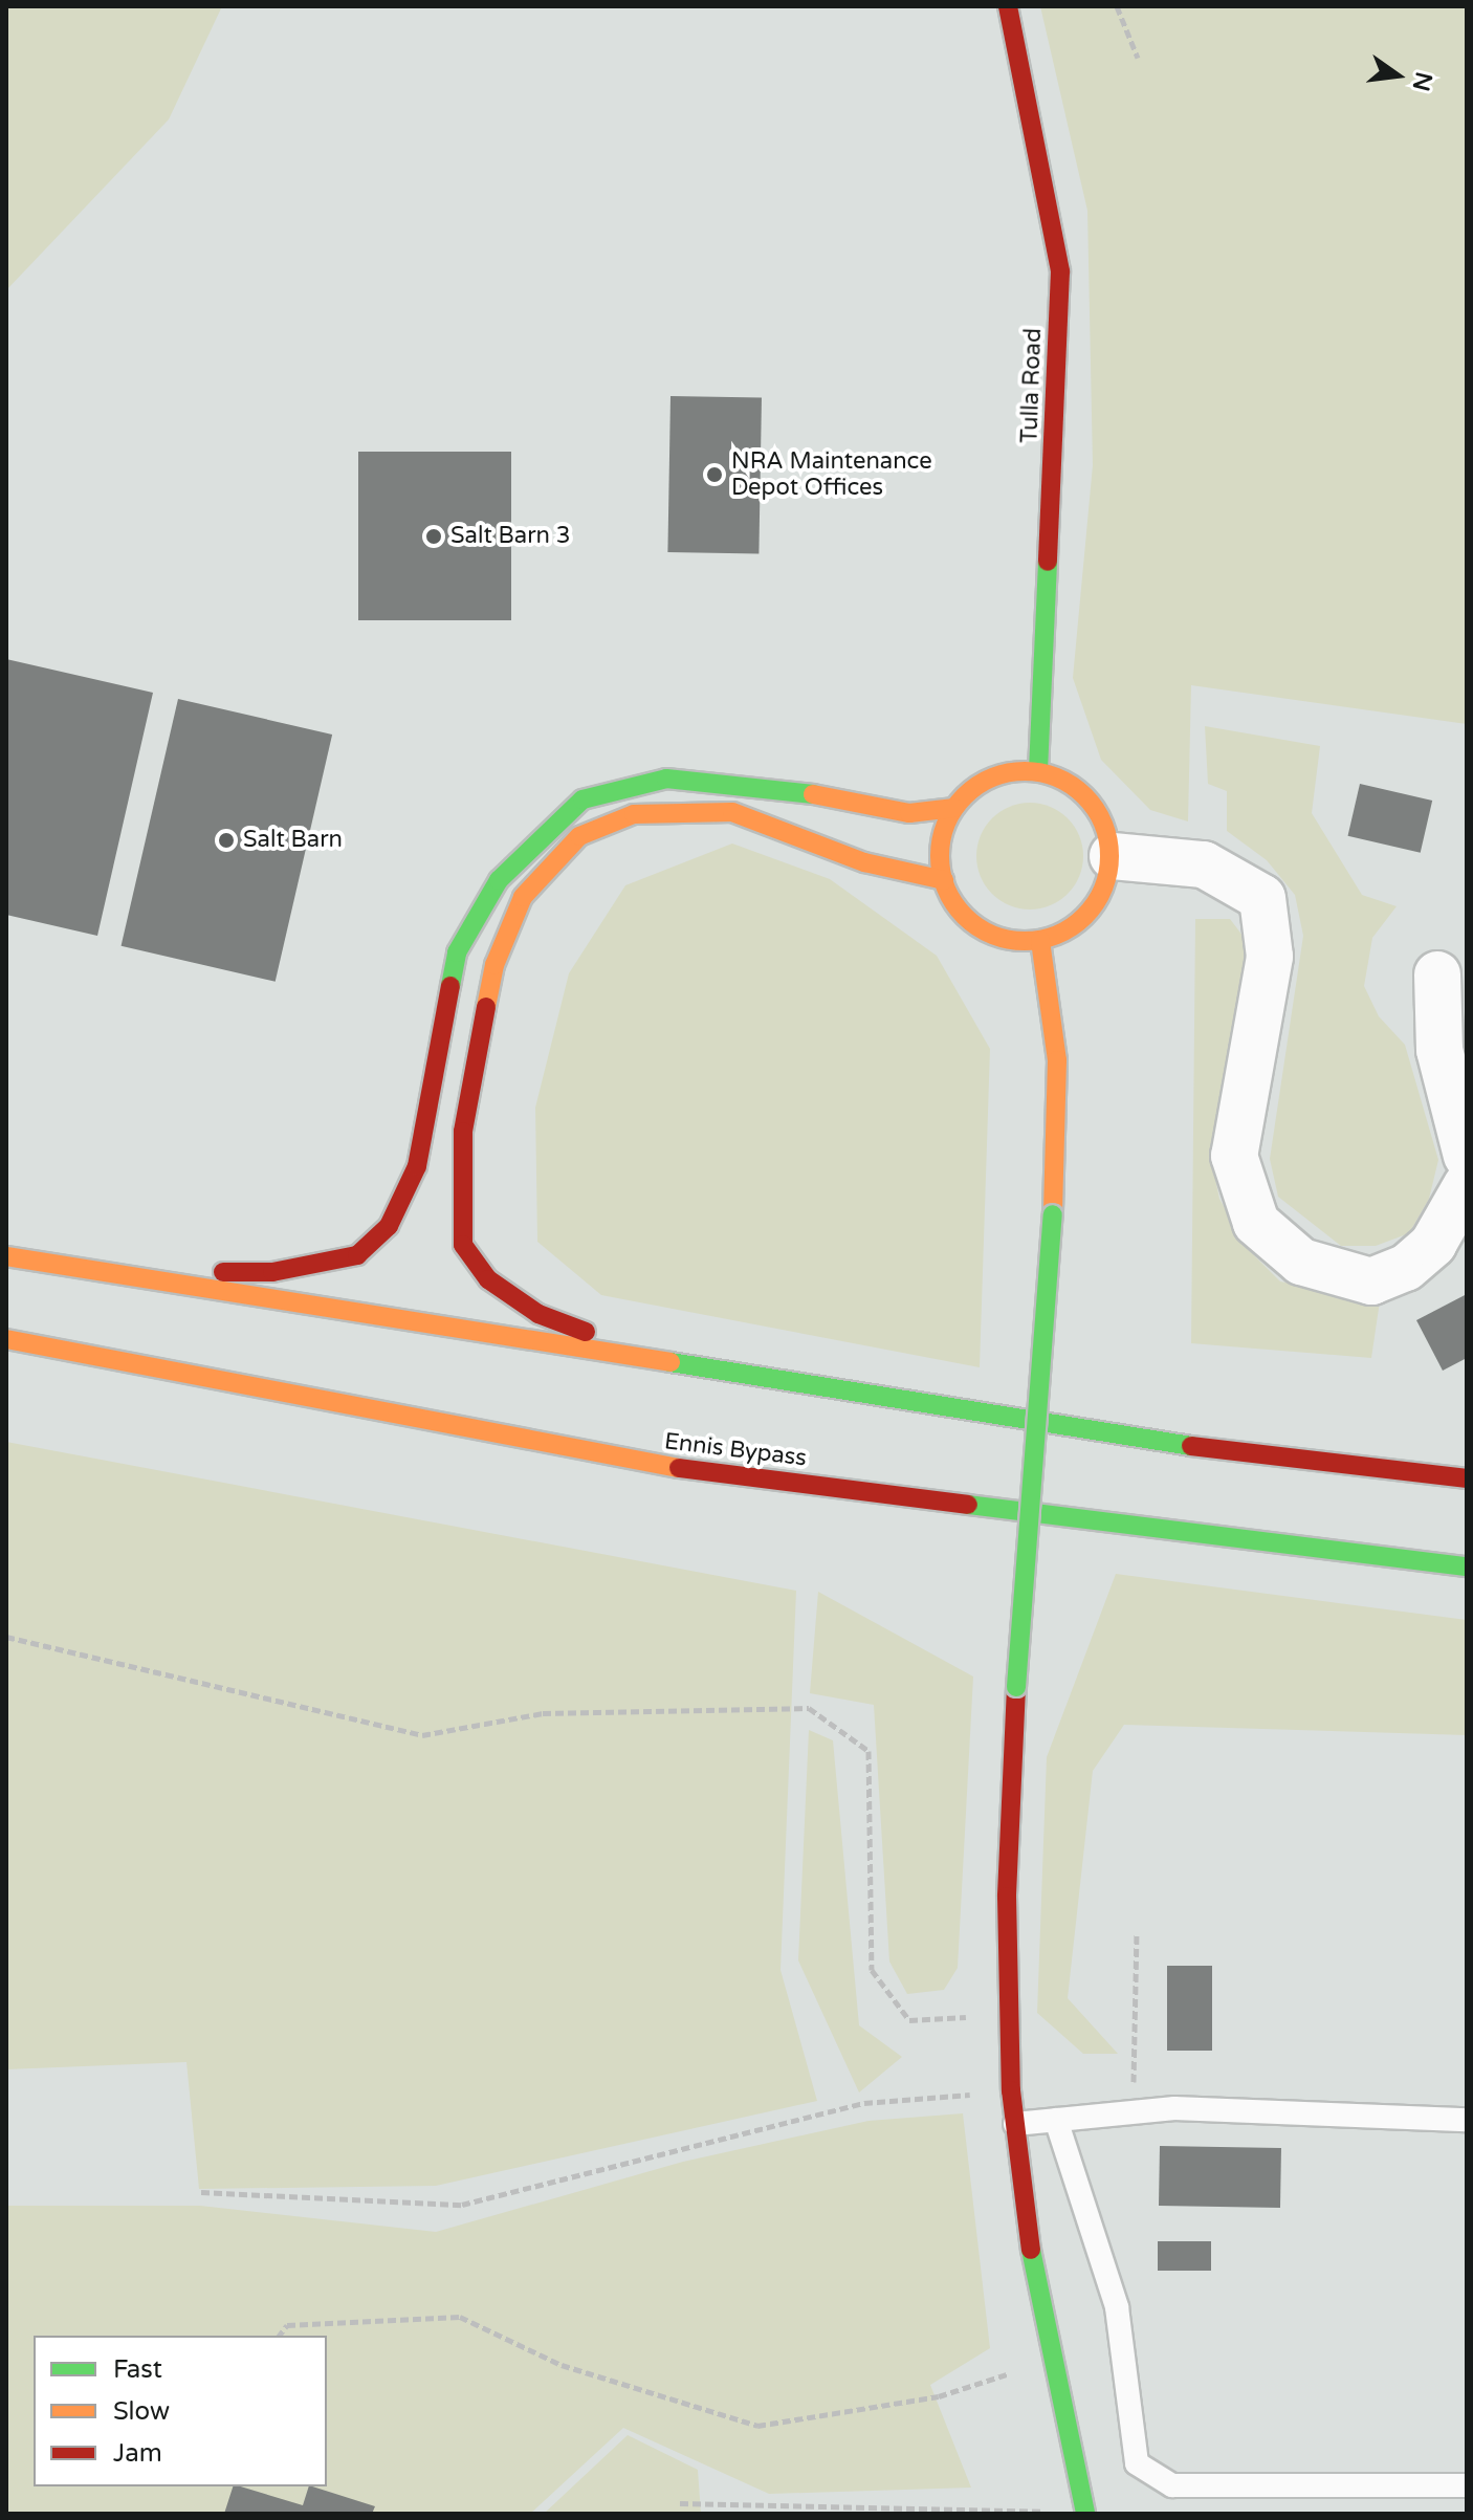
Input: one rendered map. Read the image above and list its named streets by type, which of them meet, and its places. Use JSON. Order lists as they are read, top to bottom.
{
  "streets": {
    "main road": ["Tulla Road", "Ennis Bypass"]
  },
  "places": ["NRA Maintenance Depot Offices", "Salt Barn 3", "Salt Barn"],
  "legend": ["Fast", "Slow", "Jam"],
  "north": "right"
}
